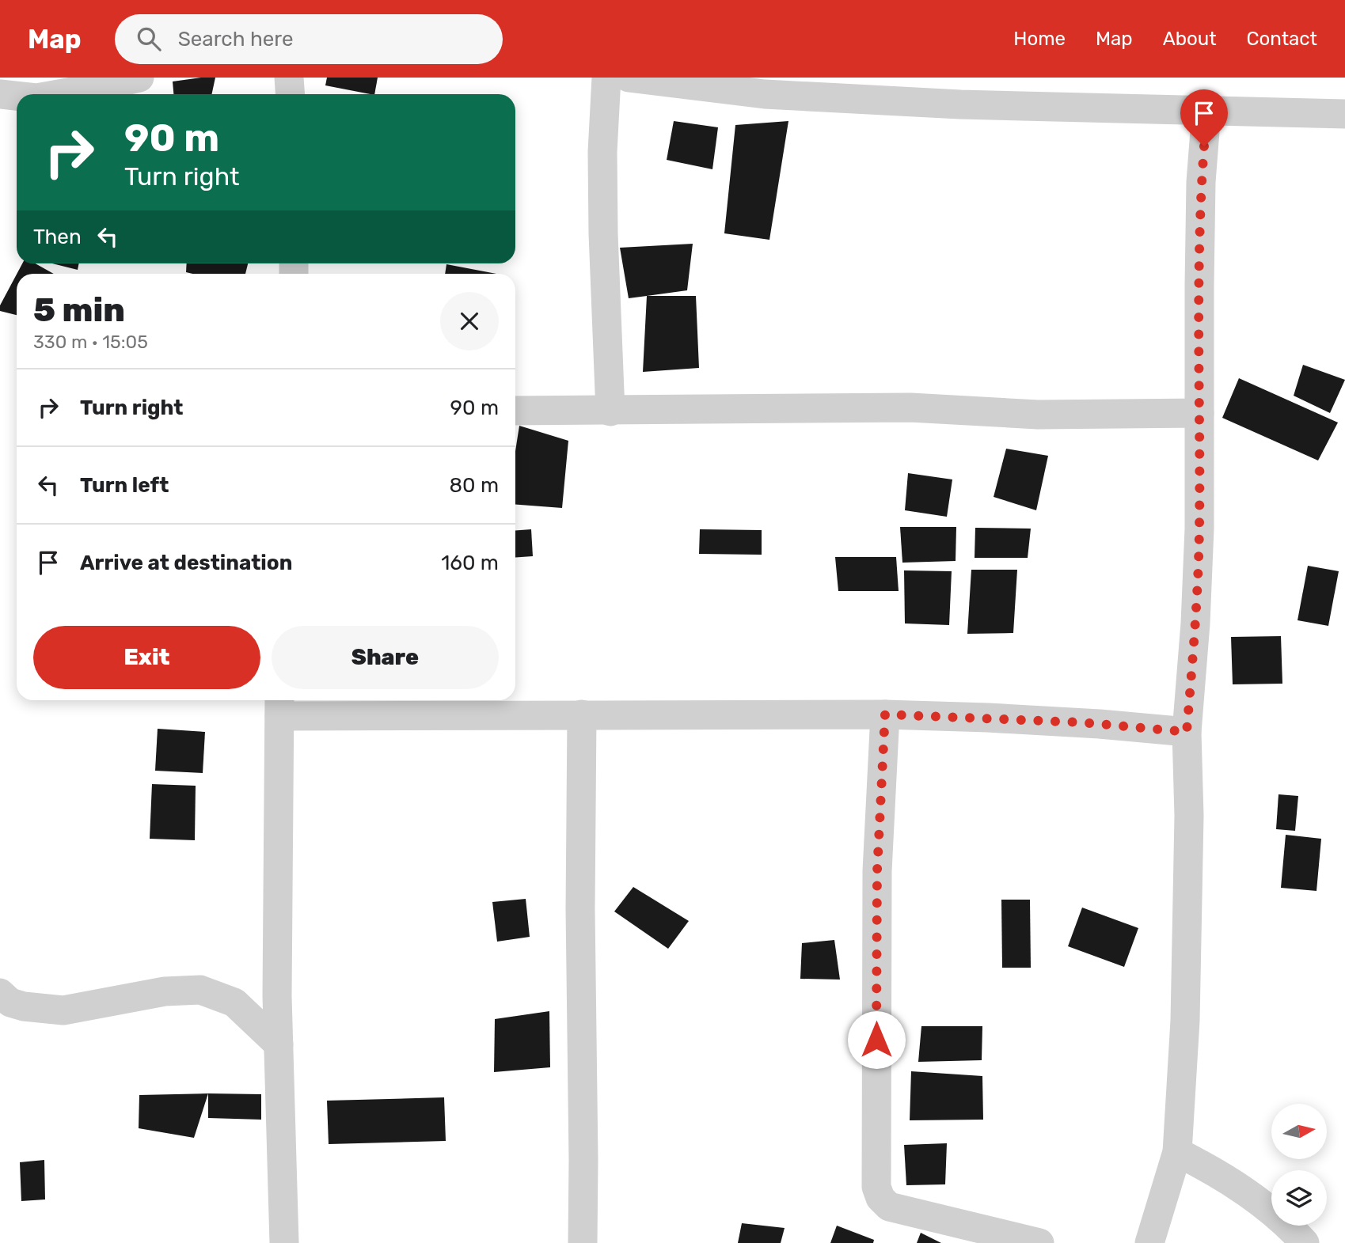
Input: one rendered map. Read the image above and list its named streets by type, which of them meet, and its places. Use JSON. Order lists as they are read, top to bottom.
{
  "north": "right",
  "page": {
    "header": "Map",
    "search": "Search here",
    "nav": [
      "Home",
      "Map",
      "About",
      "Contact"
    ],
    "turn": ["90 m", "Turn right"],
    "then": "Then",
    "heading": ["5 min", "330 m · 15:05"],
    "list": [
      {
        "name": "Turn right",
        "value": "90 m"
      },
      {
        "name": "Turn left",
        "value": "80 m"
      },
      {
        "name": "Arrive at destination",
        "value": "160 m"
      }
    ],
    "buttons": ["Exit", "Share"]
  }
}
